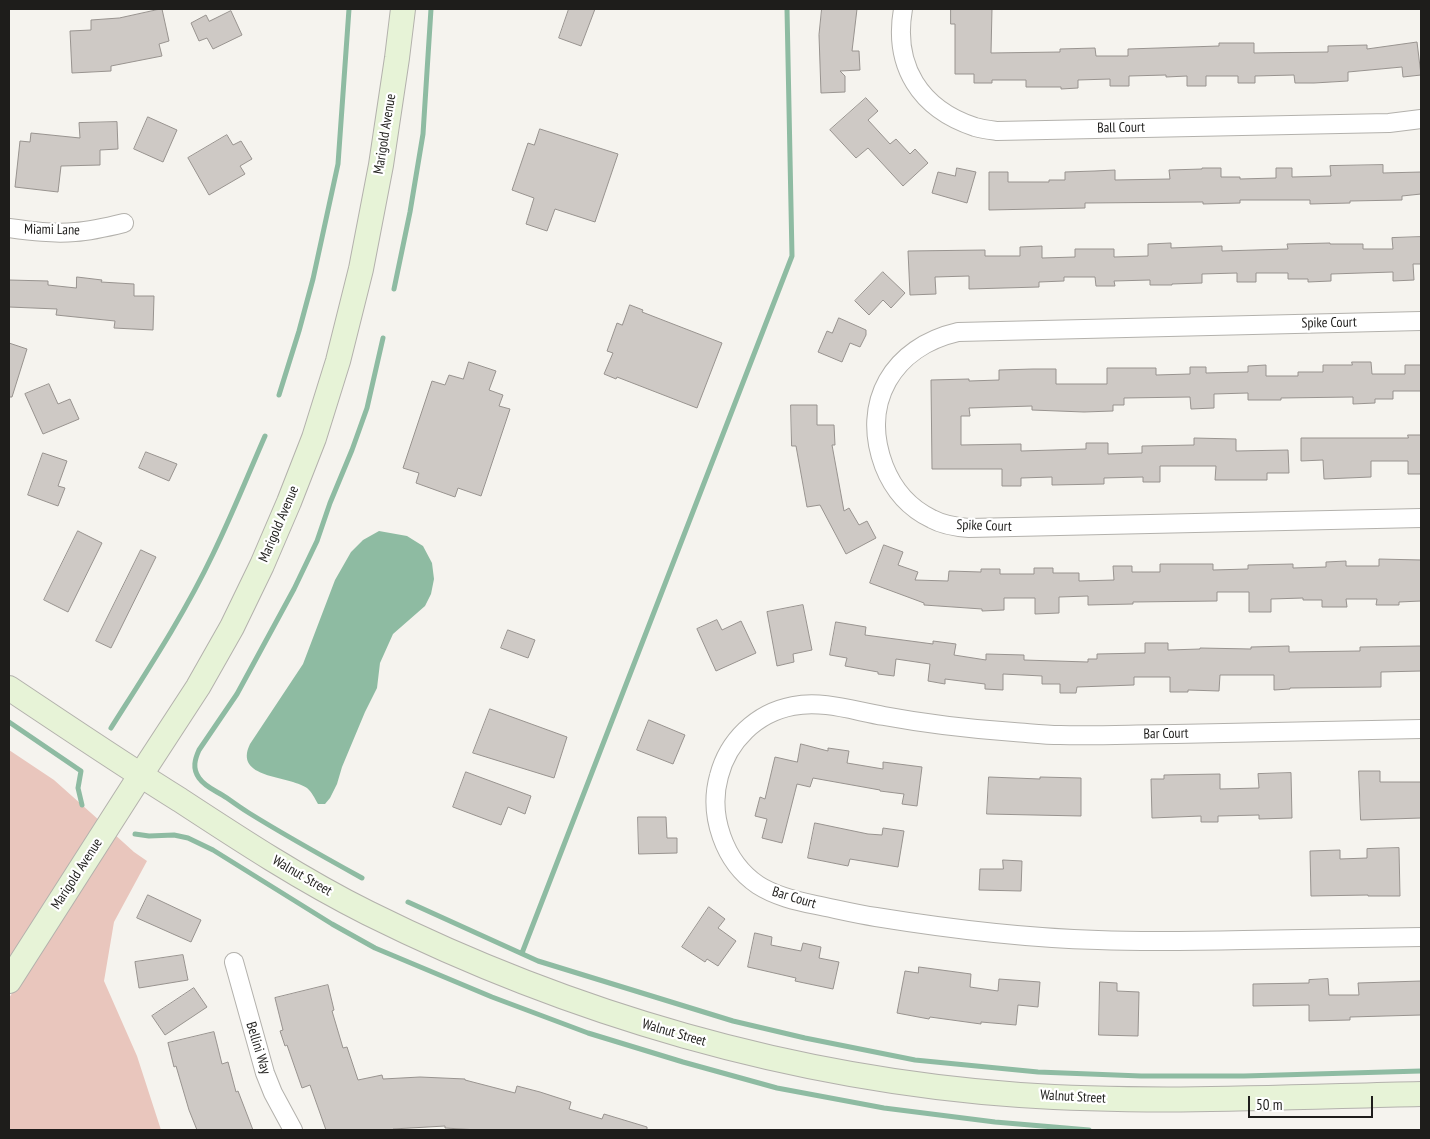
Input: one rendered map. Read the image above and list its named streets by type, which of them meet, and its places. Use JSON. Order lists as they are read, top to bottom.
{
  "streets": {
    "street": [
      "Ball Court",
      "Marigold Avenue",
      "Miami Lane",
      "Spike Court",
      "Bar Court",
      "Walnut Street",
      "Bellini Way"
    ]
  },
  "crossings": [
    ["Marigold Avenue", "Walnut Street"]
  ],
  "scale_bar": "50 m"
}
